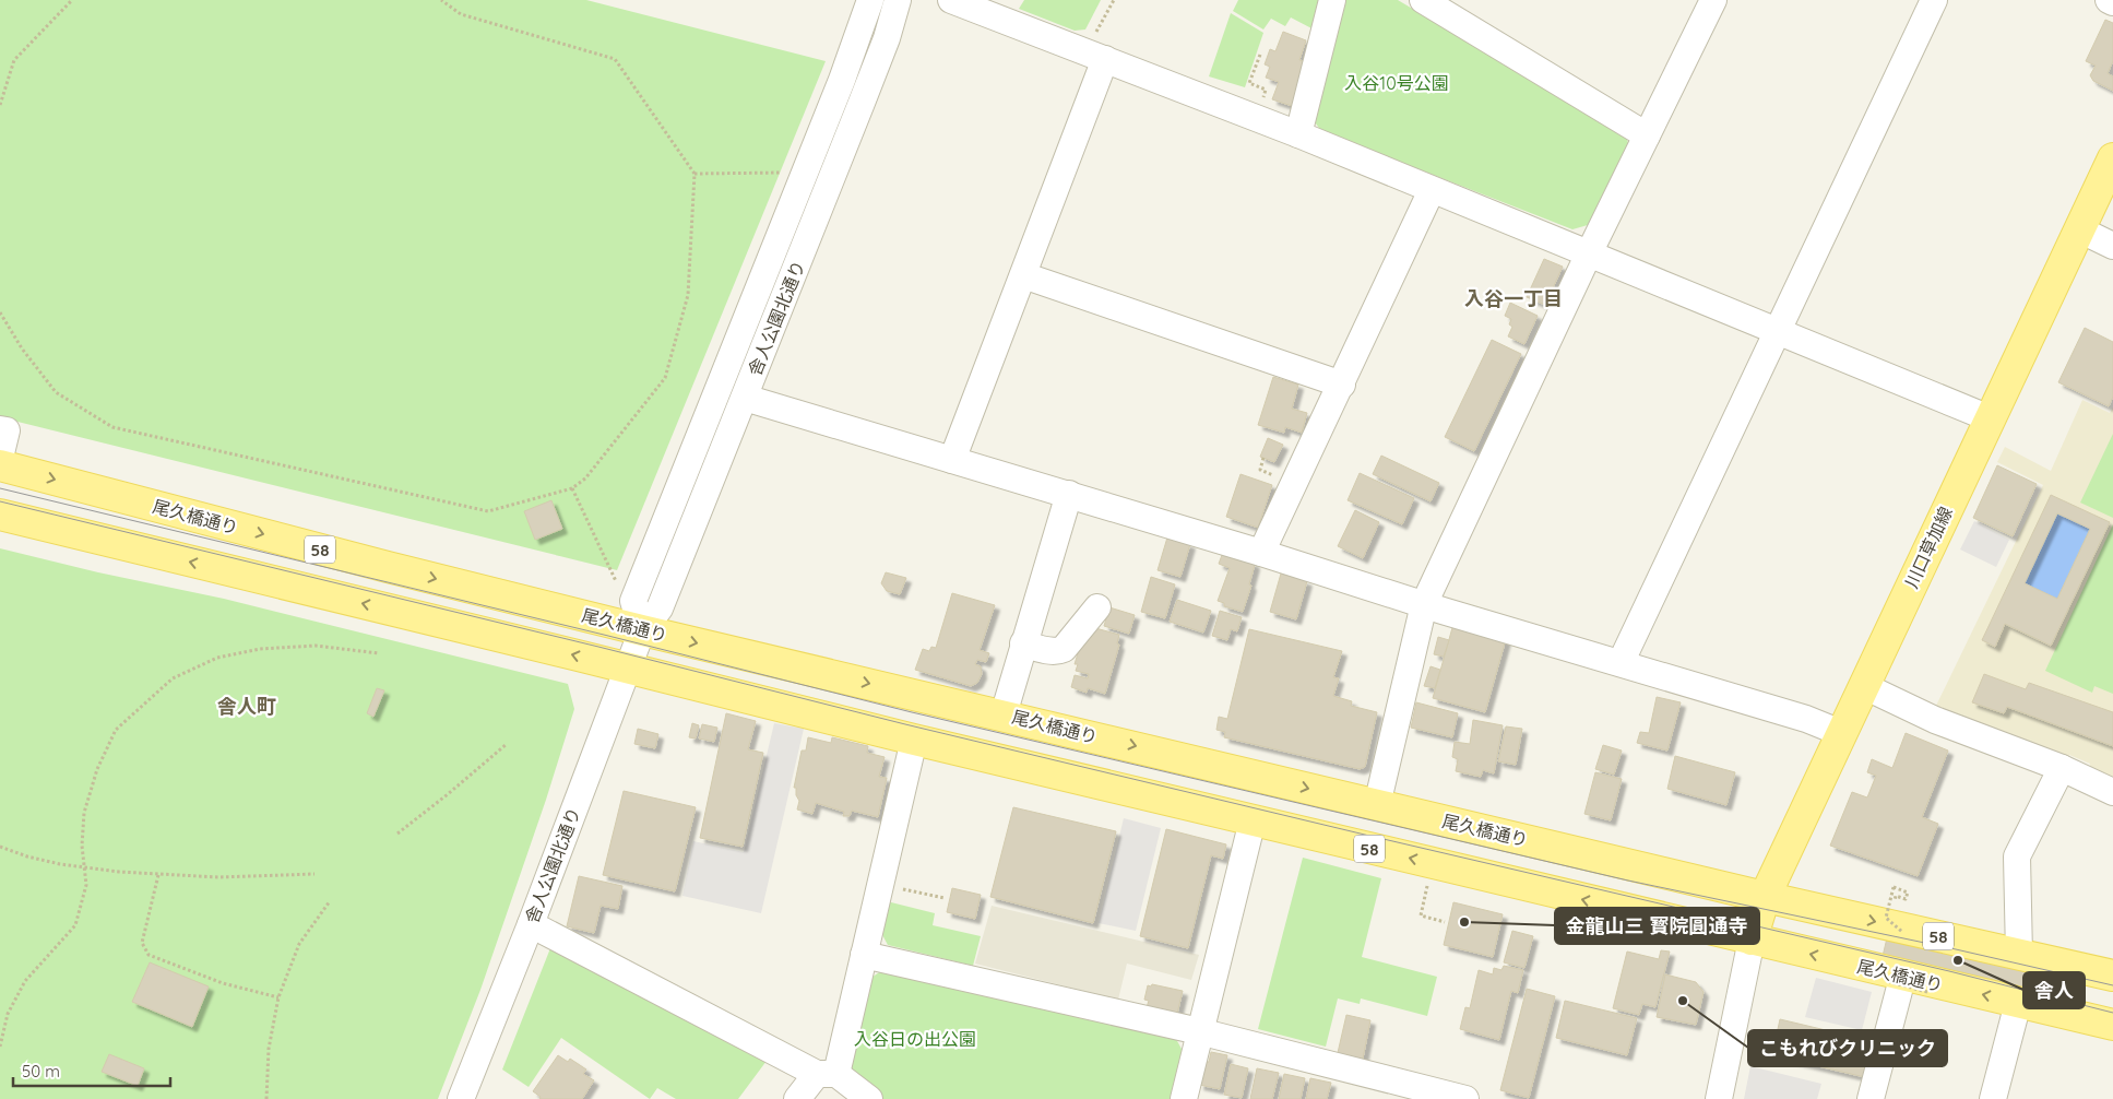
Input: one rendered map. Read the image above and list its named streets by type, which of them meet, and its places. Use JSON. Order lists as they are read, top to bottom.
{
  "streets": {
    "main road": ["尾久橋通り", "川口草加線", "58"],
    "street": ["舎人公園北通り"]
  },
  "crossings": [
    ["舎人公園北通り", "尾久橋通り"],
    ["尾久橋通り", "川口草加線"]
  ],
  "districts": ["入谷一丁目", "舎人町"],
  "parks": ["入谷10号公園", "入谷日の出公園"],
  "places": ["金龍山三 寳院圓通寺", "舎人", "こもれびクリニック"],
  "scale_bar": "50 m"
}
